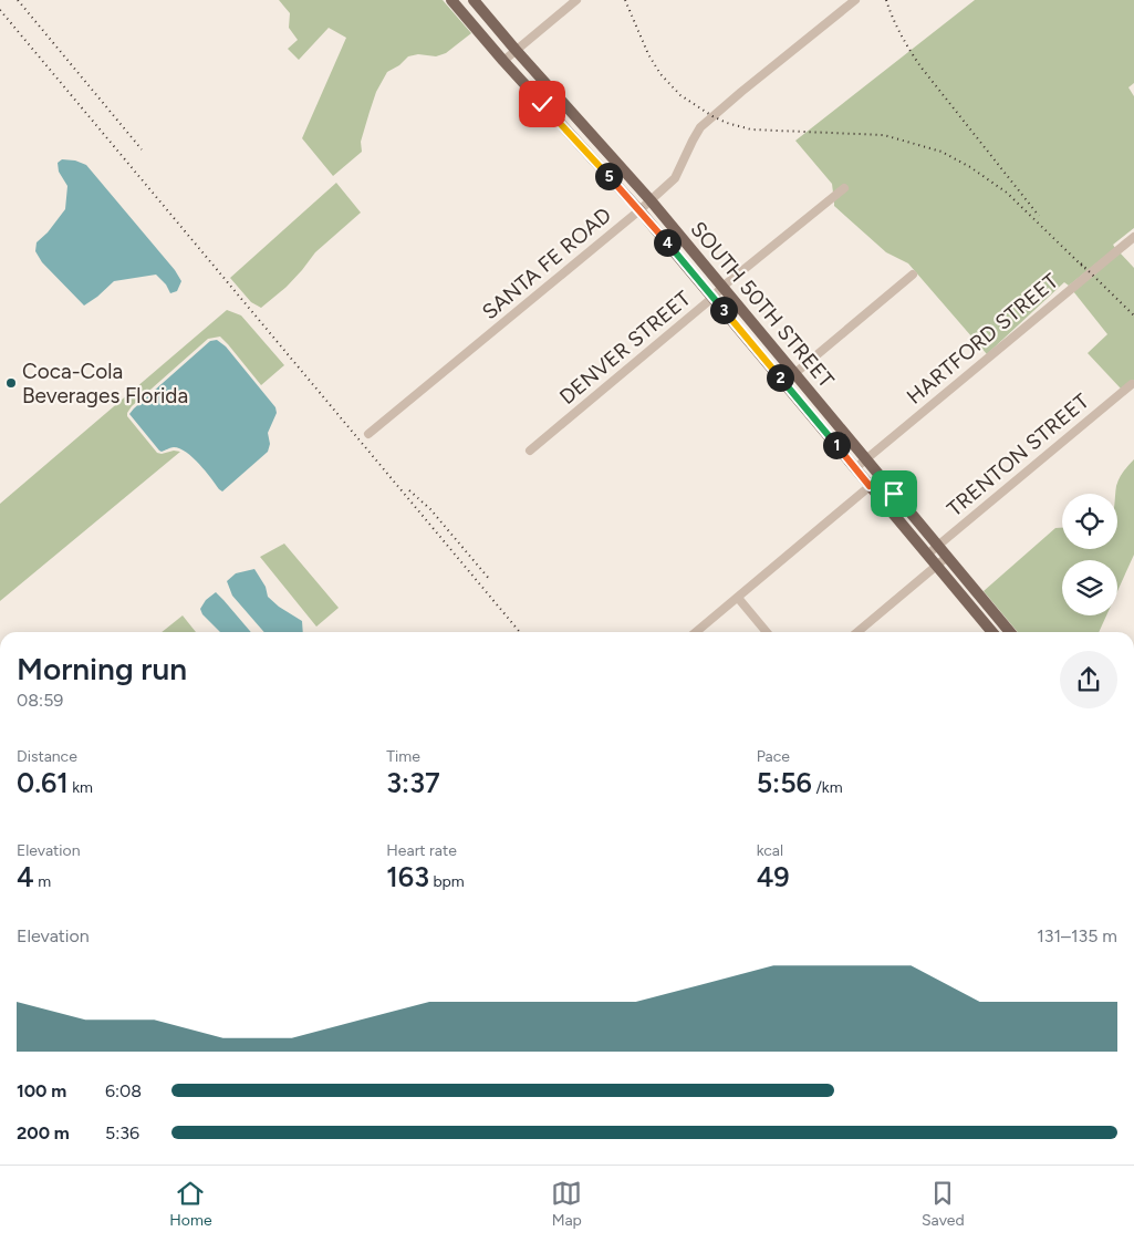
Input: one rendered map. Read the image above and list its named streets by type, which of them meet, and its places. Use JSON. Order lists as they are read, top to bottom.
{
  "streets": {
    "main road": ["SOUTH 50TH STREET"],
    "street": [
      "SANTA FE ROAD",
      "HARTFORD STREET",
      "DENVER STREET",
      "TRENTON STREET"
    ]
  },
  "crossings": [
    ["SANTA FE ROAD", "SOUTH 50TH STREET"],
    ["SOUTH 50TH STREET", "HARTFORD STREET"],
    ["SOUTH 50TH STREET", "DENVER STREET"],
    ["SOUTH 50TH STREET", "TRENTON STREET"]
  ],
  "places": ["Coca-Cola Beverages Florida"],
  "page": {
    "pins": [
      "5",
      "4",
      "3",
      "2",
      "1"
    ],
    "heading": ["Morning run", "08:59"],
    "stats": [
      ["Distance", "0.61 km"],
      ["Time", "3:37"],
      ["Pace", "5:56 /km"],
      ["Elevation", "4 m"],
      ["Heart rate", "163 bpm"],
      ["kcal", "49"]
    ],
    "chart": ["Elevation", "131–135 m"],
    "list": [
      {
        "name": "100 m",
        "note": "6:08"
      },
      {
        "name": "200 m",
        "note": "5:36"
      }
    ],
    "tabs": ["Home", "Map", "Saved"]
  }
}
